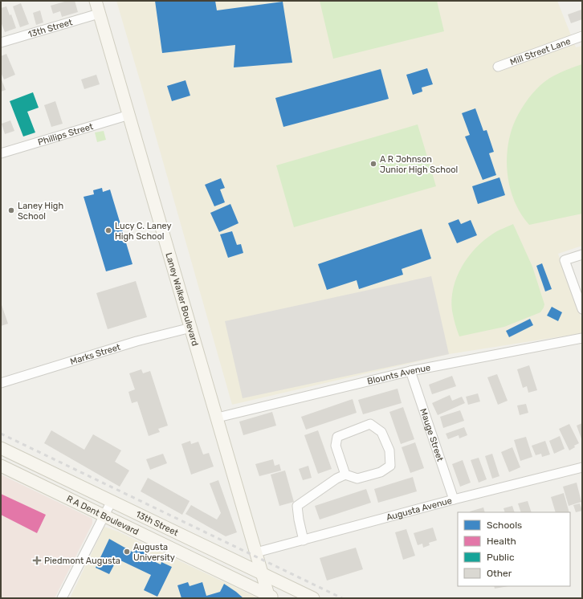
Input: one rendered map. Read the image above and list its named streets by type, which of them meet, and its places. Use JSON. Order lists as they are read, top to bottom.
{
  "streets": {
    "main road": ["13th Street", "Laney Walker Boulevard", "R A Dent Boulevard"],
    "street": [
      "Mill Street Lane",
      "Phillips Street",
      "Marks Street",
      "Blounts Avenue",
      "Mauge Street",
      "Augusta Avenue"
    ]
  },
  "crossings": [
    ["13th Street", "Laney Walker Boulevard"],
    ["Phillips Street", "Laney Walker Boulevard"],
    ["Laney Walker Boulevard", "Marks Street"],
    ["Laney Walker Boulevard", "Blounts Avenue"],
    ["Laney Walker Boulevard", "Augusta Avenue"],
    ["Laney Walker Boulevard", "R A Dent Boulevard"],
    ["Blounts Avenue", "Mauge Street"],
    ["Mauge Street", "Augusta Avenue"]
  ],
  "places": {
    "other": [
      "A R Johnson Junior High School",
      "Laney High School",
      "Lucy C. Laney High School",
      "Augusta University"
    ],
    "health": ["Piedmont Augusta"]
  },
  "legend": [
    "Schools",
    "Health",
    "Public",
    "Other"
  ]
}
